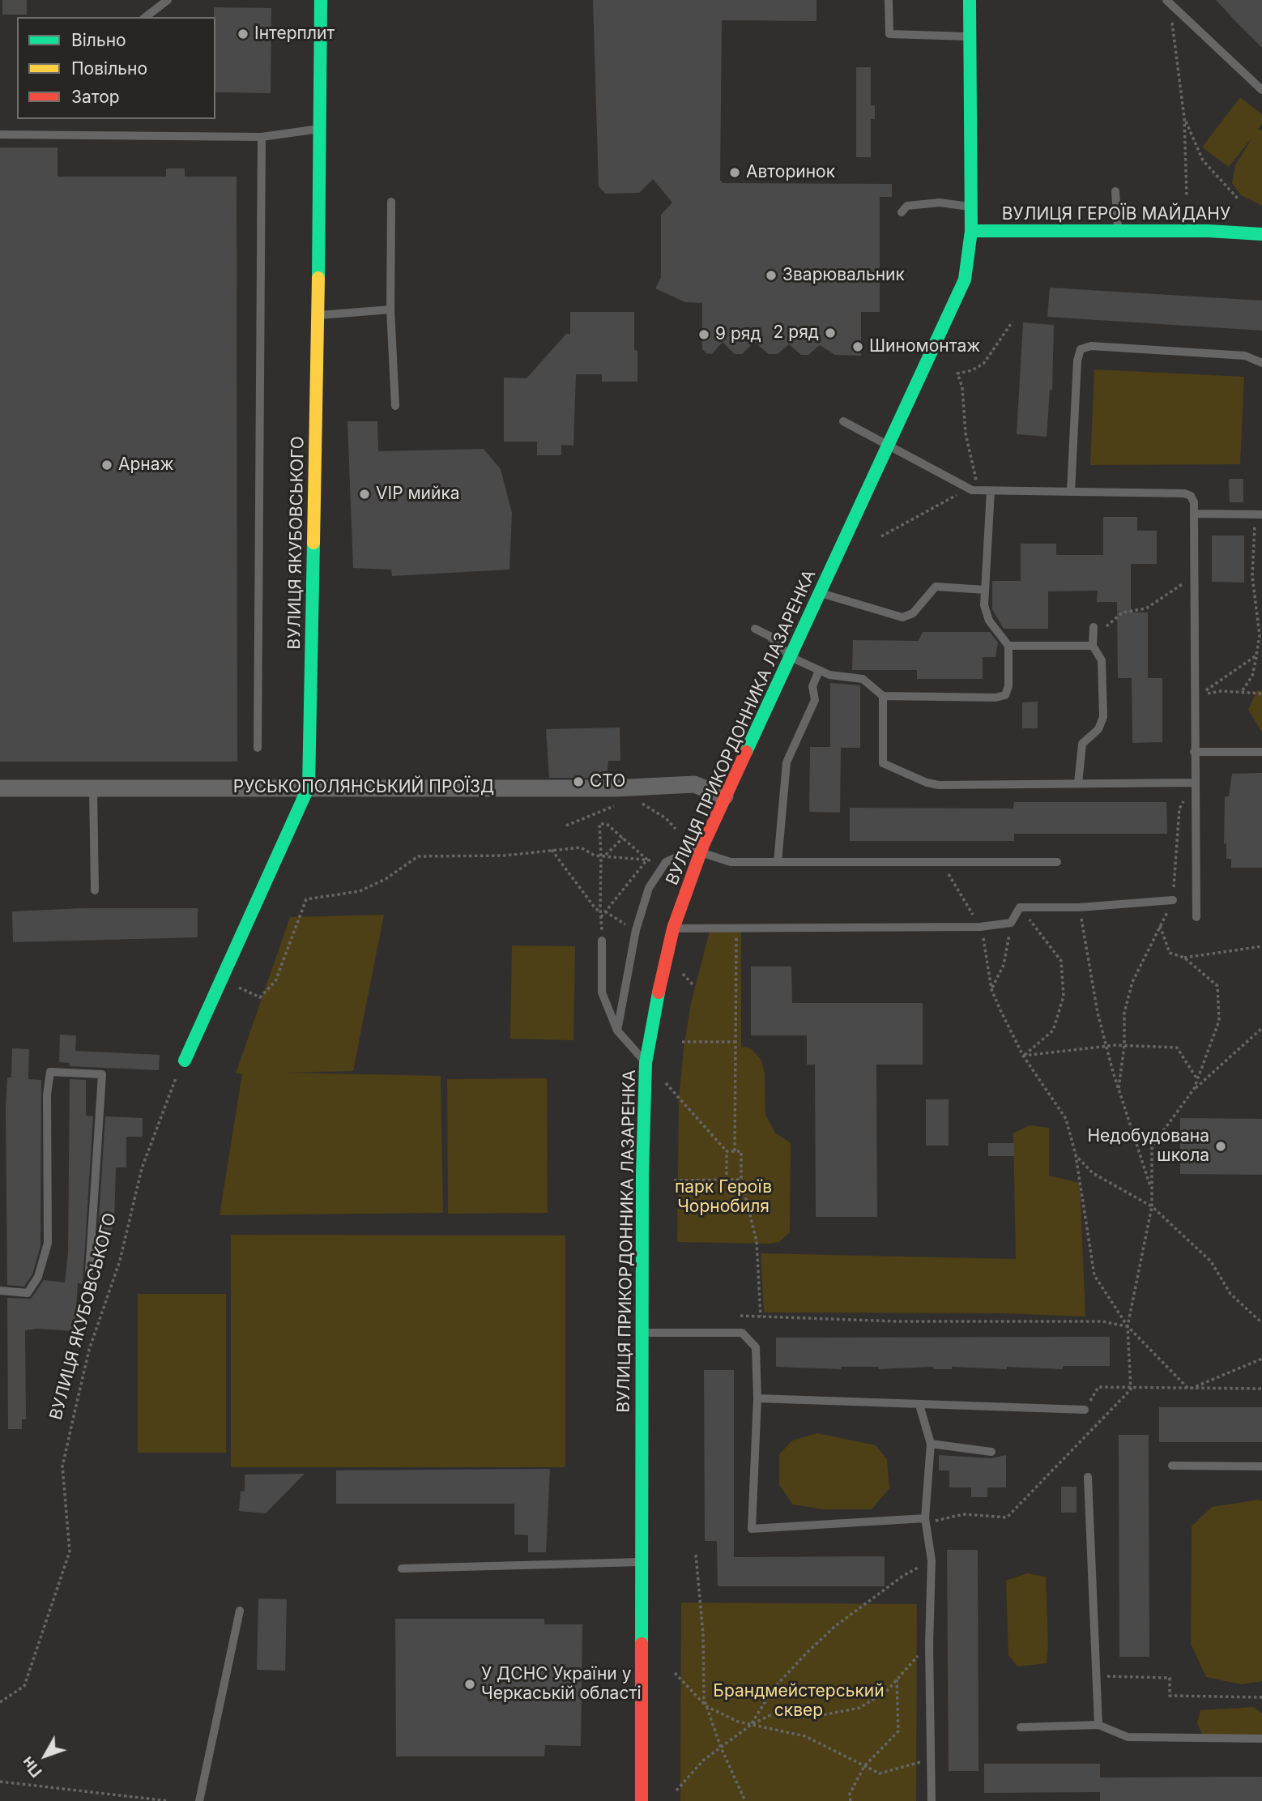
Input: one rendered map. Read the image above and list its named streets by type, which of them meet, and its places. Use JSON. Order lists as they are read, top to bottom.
{
  "streets": {
    "street": [
      "ВУЛИЦЯ ГЕРОЇВ МАЙДАНУ",
      "ВУЛИЦЯ ЯКУБОВСЬКОГО",
      "ВУЛИЦЯ ПРИКОРДОННИКА ЛАЗАРЕНКА",
      "РУСЬКОПОЛЯНСЬКИЙ ПРОЇЗД"
    ]
  },
  "crossings": [
    ["ВУЛИЦЯ ГЕРОЇВ МАЙДАНУ", "ВУЛИЦЯ ПРИКОРДОННИКА ЛАЗАРЕНКА"],
    ["ВУЛИЦЯ ЯКУБОВСЬКОГО", "РУСЬКОПОЛЯНСЬКИЙ ПРОЇЗД"],
    ["ВУЛИЦЯ ПРИКОРДОННИКА ЛАЗАРЕНКА", "РУСЬКОПОЛЯНСЬКИЙ ПРОЇЗД"]
  ],
  "parks": ["парк Героїв Чорнобиля", "Брандмейстерський сквер"],
  "places": [
    "Інтерплит",
    "Авторинок",
    "Зварювальник",
    "2 ряд",
    "9 ряд",
    "Шиномонтаж",
    "Арнаж",
    "VIP мийка",
    "СТО",
    "Недобудована школа",
    "У ДСНС України у Черкаській області"
  ],
  "legend": ["Вільно", "Повільно", "Затор"],
  "north": "bottom left"
}
